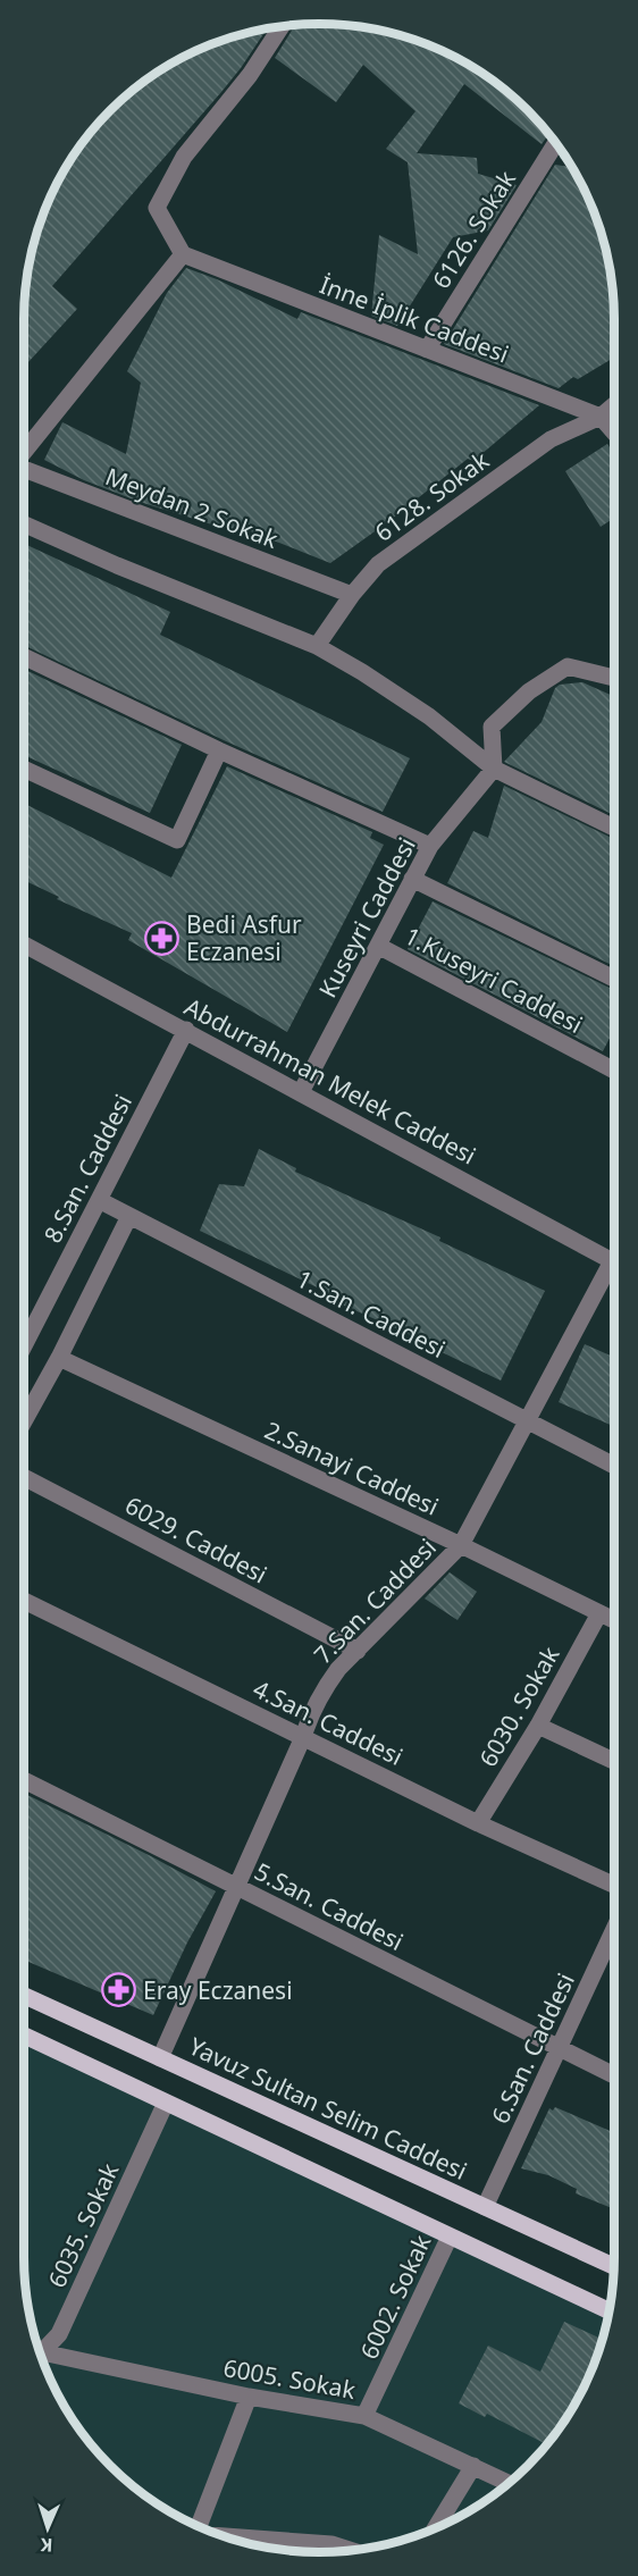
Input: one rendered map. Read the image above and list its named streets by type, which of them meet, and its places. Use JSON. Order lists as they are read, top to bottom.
{
  "streets": {
    "main road": ["Yavuz Sultan Selim Caddesi"],
    "street": [
      "6126. Sokak",
      "İnne İplik Caddesi",
      "6128. Sokak",
      "Meydan 2 Sokak",
      "Kuseyri Caddesi",
      "1.Kuseyri Caddesi",
      "Abdurrahman Melek Caddesi",
      "8.San. Caddesi",
      "1.San. Caddesi",
      "2.Sanayi Caddesi",
      "6029. Caddesi",
      "7.San. Caddesi",
      "6030. Sokak",
      "4.San. Caddesi",
      "5.San. Caddesi",
      "6.San. Caddesi",
      "6035. Sokak",
      "6002. Sokak",
      "6005. Sokak"
    ]
  },
  "crossings": [
    ["6126. Sokak", "İnne İplik Caddesi"],
    ["İnne İplik Caddesi", "6128. Sokak"],
    ["6128. Sokak", "Meydan 2 Sokak"],
    ["Kuseyri Caddesi", "1.Kuseyri Caddesi"],
    ["Kuseyri Caddesi", "Abdurrahman Melek Caddesi"],
    ["Abdurrahman Melek Caddesi", "8.San. Caddesi"],
    ["8.San. Caddesi", "1.San. Caddesi"],
    ["1.San. Caddesi", "7.San. Caddesi"],
    ["2.Sanayi Caddesi", "7.San. Caddesi"],
    ["2.Sanayi Caddesi", "6030. Sokak"],
    ["6029. Caddesi", "7.San. Caddesi"],
    ["7.San. Caddesi", "4.San. Caddesi"],
    ["7.San. Caddesi", "5.San. Caddesi"],
    ["7.San. Caddesi", "Yavuz Sultan Selim Caddesi"],
    ["6030. Sokak", "4.San. Caddesi"],
    ["5.San. Caddesi", "6.San. Caddesi"],
    ["6.San. Caddesi", "Yavuz Sultan Selim Caddesi"],
    ["6002. Sokak", "6005. Sokak"]
  ],
  "places": {
    "pharmacy": ["Bedi Asfur Eczanesi", "Eray Eczanesi"]
  },
  "north": "bottom"
}
